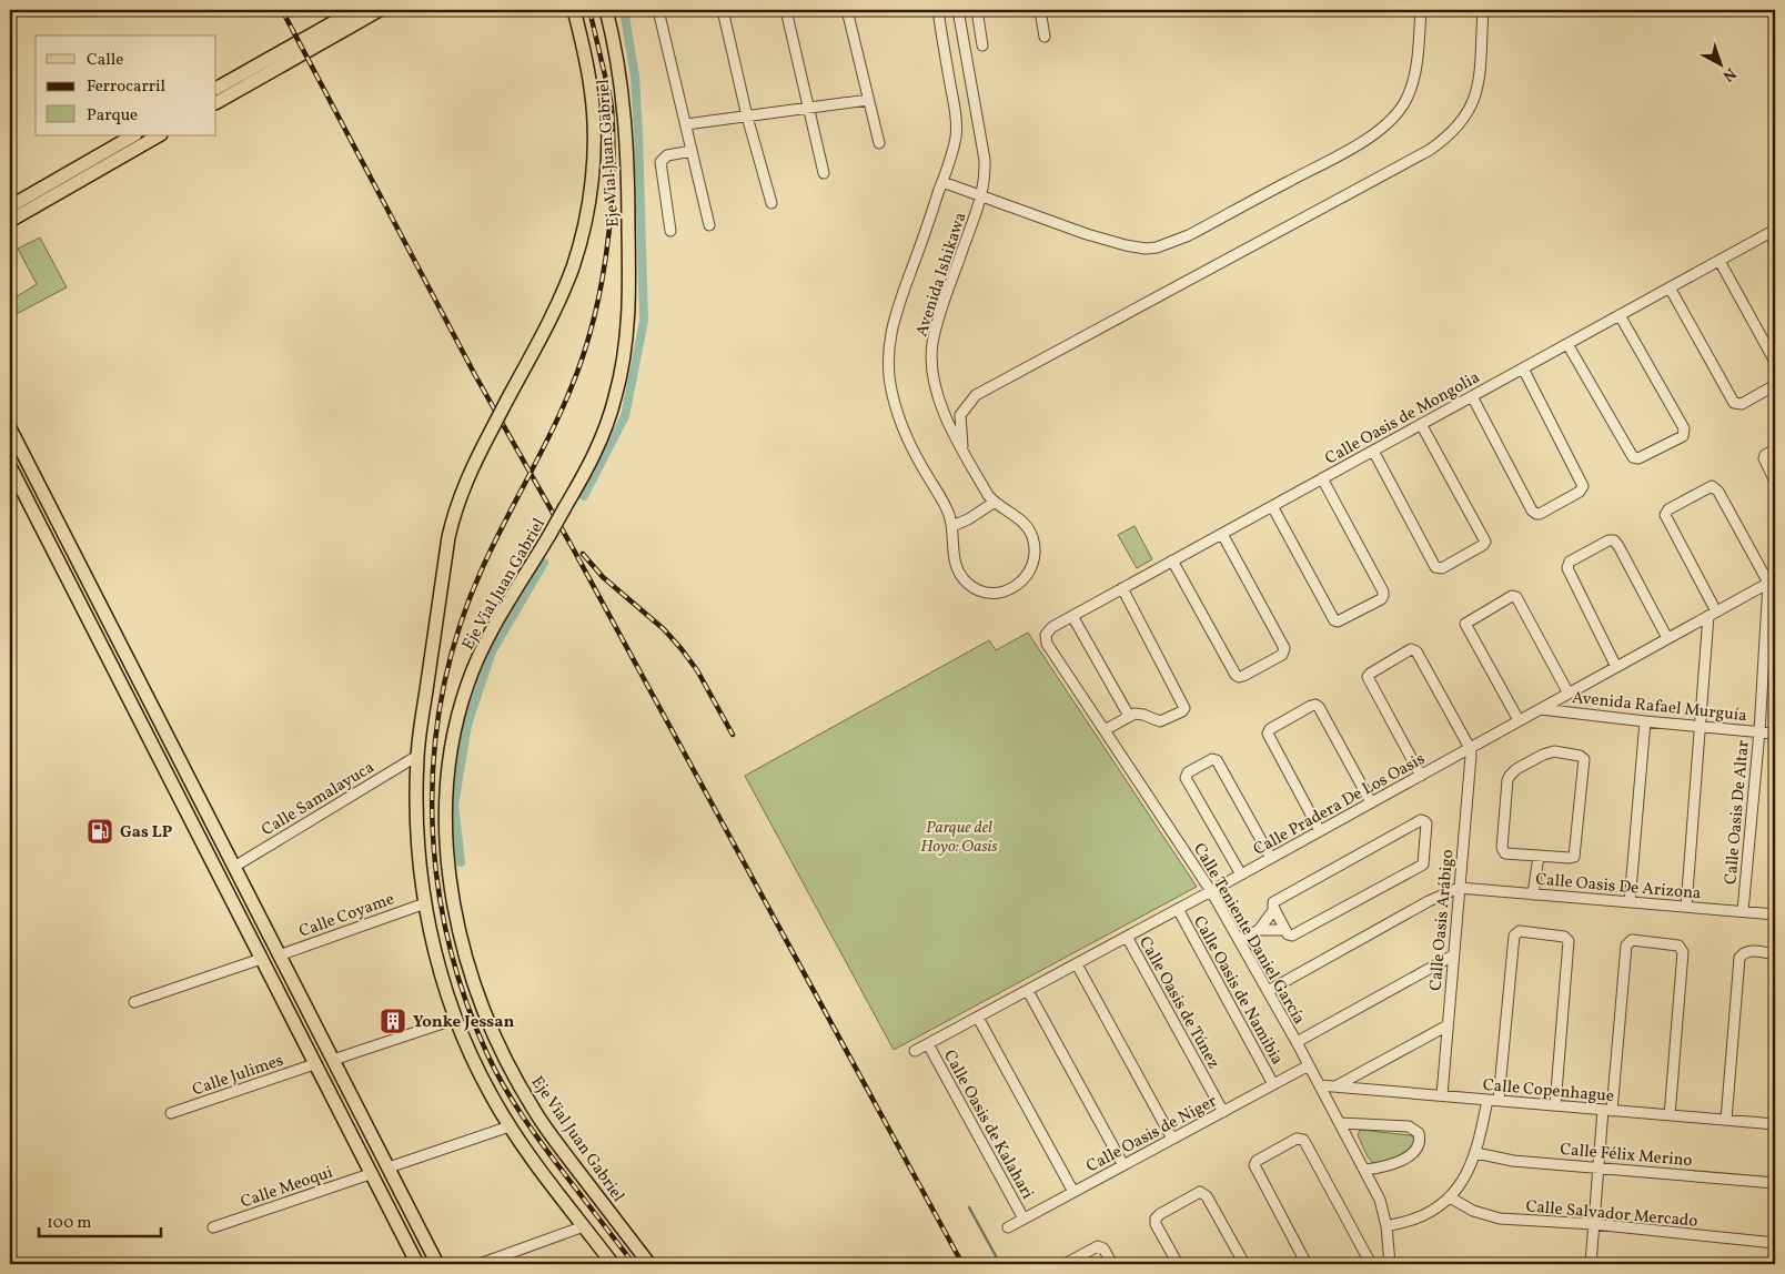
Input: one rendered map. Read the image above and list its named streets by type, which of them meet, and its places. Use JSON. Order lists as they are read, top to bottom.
{
  "streets": {
    "main road": ["Eje Vial Juan Gabriel"],
    "street": [
      "Avenida Ishikawa",
      "Calle Oasis de Mongolia",
      "Avenida Rafael Murguía",
      "Calle Samalayuca",
      "Calle Pradera De Los Oasis",
      "Calle Oasis De Altar",
      "Calle Oasis De Arizona",
      "Calle Coyame",
      "Calle Oasis Arábigo",
      "Calle Teniente Daniel García",
      "Calle Oasis de Namibia",
      "Calle Oasis de Túnez",
      "Calle Julimes",
      "Calle Copenhague",
      "Calle Oasis de Kalahari",
      "Calle Oasis de Niger",
      "Calle Félix Merino",
      "Calle Meoqui",
      "Calle Salvador Mercado"
    ]
  },
  "crossings": [
    ["Eje Vial Juan Gabriel", "Calle Samalayuca"],
    ["Eje Vial Juan Gabriel", "Calle Coyame"],
    ["Calle Oasis de Mongolia", "Calle Teniente Daniel García"],
    ["Avenida Rafael Murguía", "Calle Pradera De Los Oasis"],
    ["Avenida Rafael Murguía", "Calle Oasis De Altar"],
    ["Calle Pradera De Los Oasis", "Calle Oasis De Altar"],
    ["Calle Pradera De Los Oasis", "Calle Oasis Arábigo"],
    ["Calle Pradera De Los Oasis", "Calle Teniente Daniel García"],
    ["Calle Pradera De Los Oasis", "Calle Oasis de Namibia"],
    ["Calle Pradera De Los Oasis", "Calle Oasis de Túnez"],
    ["Calle Pradera De Los Oasis", "Calle Oasis de Kalahari"],
    ["Calle Oasis De Altar", "Calle Oasis De Arizona"],
    ["Calle Oasis De Arizona", "Calle Oasis Arábigo"],
    ["Calle Oasis Arábigo", "Calle Copenhague"],
    ["Calle Teniente Daniel García", "Calle Copenhague"],
    ["Calle Teniente Daniel García", "Calle Oasis de Niger"],
    ["Calle Oasis de Namibia", "Calle Oasis de Niger"],
    ["Calle Oasis de Túnez", "Calle Oasis de Niger"],
    ["Calle Oasis de Kalahari", "Calle Oasis de Niger"]
  ],
  "parks": ["Parque del Hoyo: Oasis"],
  "places": {
    "fuel station": ["Gas LP"],
    "building": ["Yonke Jessan"]
  },
  "legend": ["Calle", "Ferrocarril", "Parque"],
  "scale_bar": "100 m",
  "north": "bottom right"
}
